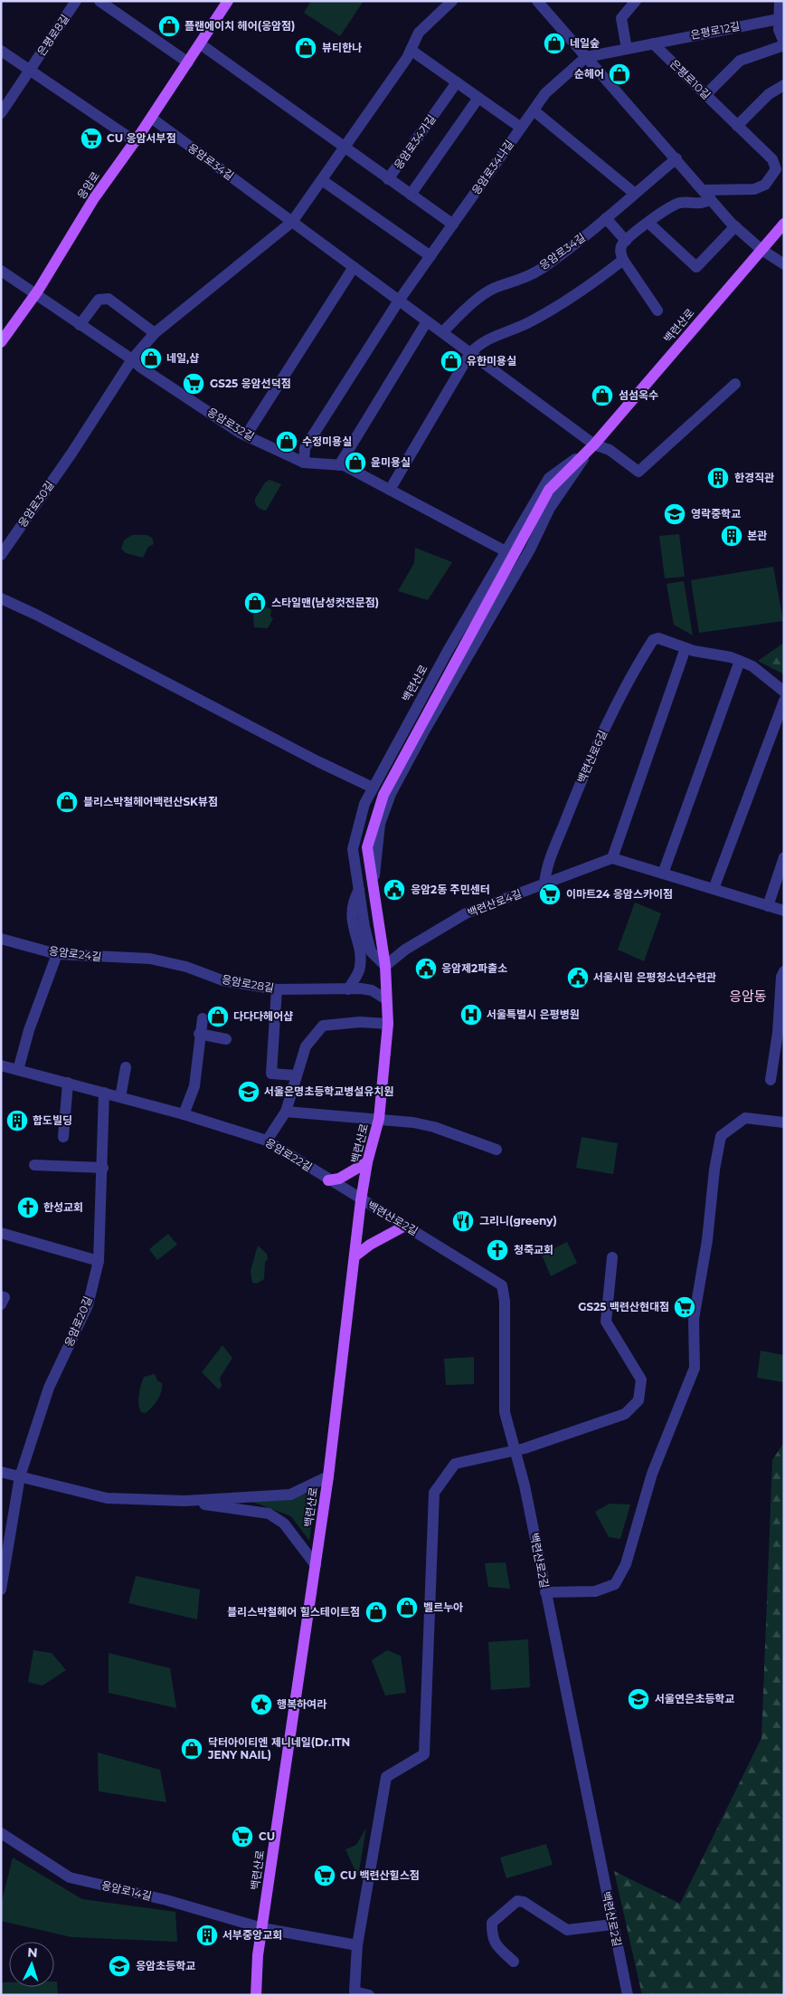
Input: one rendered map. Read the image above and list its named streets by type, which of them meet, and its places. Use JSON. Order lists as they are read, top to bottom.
{
  "streets": {
    "main road": ["응암로", "백련산로"],
    "street": [
      "은평로12길",
      "은평로8길",
      "은평로10길",
      "응암로34가길",
      "응암로34길",
      "응암로34나길",
      "응암로32길",
      "응암로30길",
      "백련산로6길",
      "백련산로4길",
      "응암로24길",
      "응암로28길",
      "응암로22길",
      "백련산로2길",
      "응암로20길",
      "응암로14길"
    ]
  },
  "crossings": [
    ["은평로12길", "은평로10길"],
    ["응암로34길", "응암로34나길"],
    ["응암로34길", "응암로"],
    ["응암로34길", "백련산로"],
    ["응암로", "응암로32길"],
    ["백련산로", "응암로32길"],
    ["백련산로", "백련산로4길"],
    ["백련산로", "응암로28길"],
    ["백련산로", "응암로22길"],
    ["백련산로", "백련산로2길"],
    ["백련산로", "응암로14길"],
    ["응암로32길", "응암로30길"],
    ["백련산로6길", "백련산로4길"],
    ["응암로24길", "응암로28길"],
    ["응암로22길", "백련산로2길"]
  ],
  "districts": ["응암동"],
  "places": {
    "shop": [
      "플랜에이치 헤어(응암점)",
      "네일숲",
      "뷰티한나",
      "순헤어",
      "네일,샵",
      "유한미용실",
      "섬섬옥수",
      "수정미용실",
      "윤미용실",
      "스타일맨(남성컷전문점)",
      "블리스박철헤어백련산SK뷰점",
      "다다다헤어샵",
      "벨르누아",
      "블리스박철헤어 힐스테이트점",
      "닥터아이티엔 제니네일(Dr.ITN JENY NAIL)"
    ],
    "supermarket": [
      "CU 응암서부점",
      "GS25 응암선덕점",
      "이마트24 응암스카이점",
      "GS25 백련산현대점",
      "CU",
      "CU 백련산힐스점"
    ],
    "building": [
      "한경직관",
      "본관",
      "합도빌딩",
      "서부중앙교회"
    ],
    "school or university": [
      "영락중학교",
      "서울은명초등학교병설유치원",
      "서울연은초등학교",
      "응암초등학교"
    ],
    "public building": ["응암2동 주민센터", "응암제2파출소", "서울시립 은평청소년수련관"],
    "hospital": ["서울특별시 은평병원"],
    "church": ["한성교회", "청죽교회"],
    "restaurant": ["그리니(greeny)"],
    "place": ["행복하여라"]
  },
  "north": "top"
}
